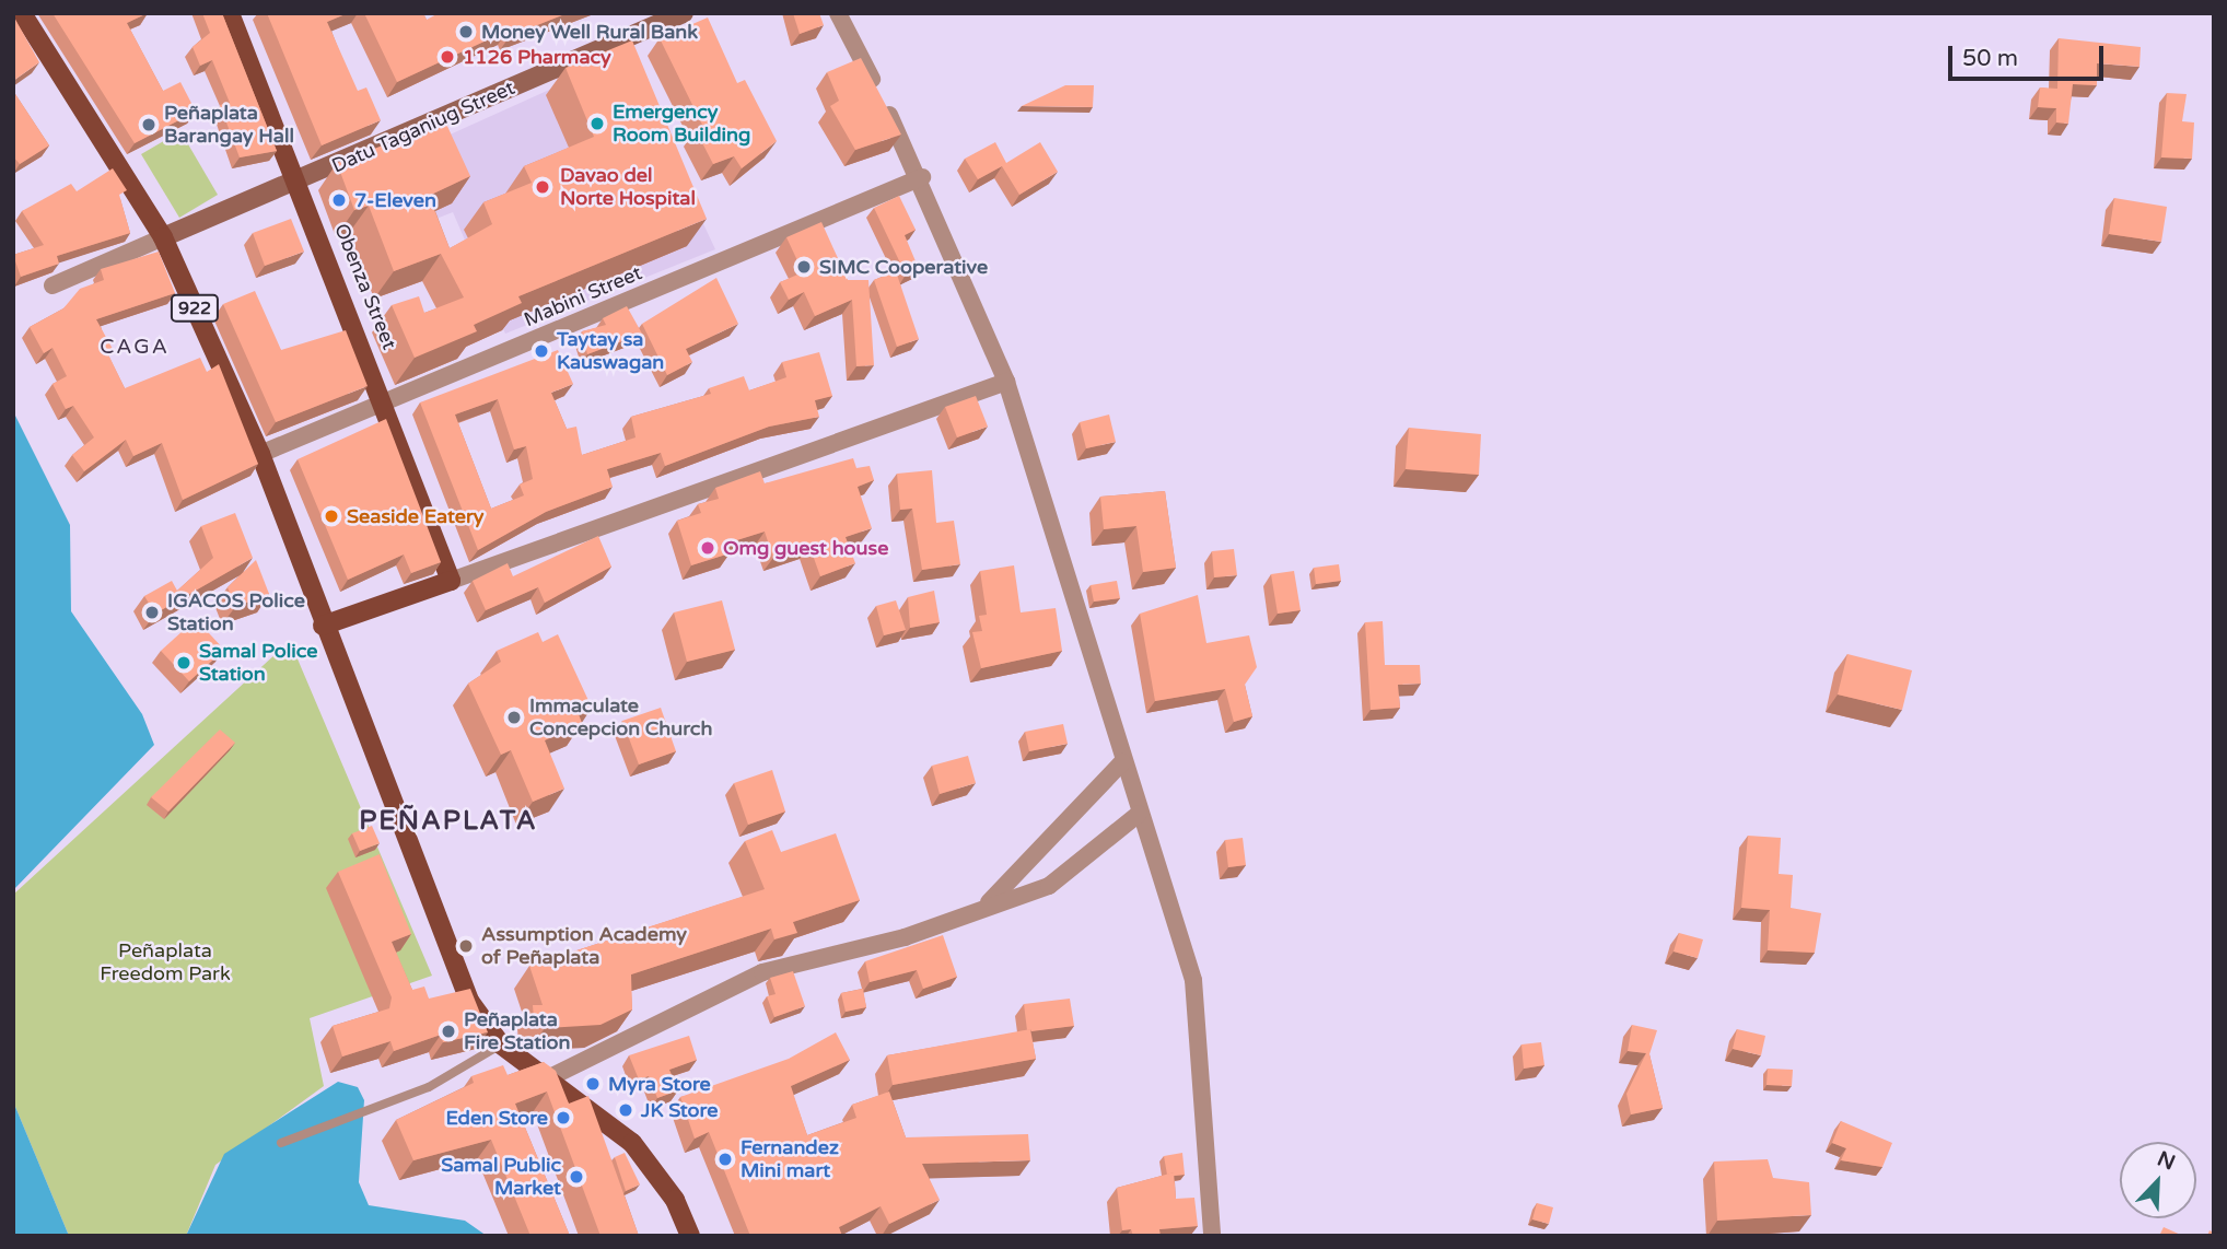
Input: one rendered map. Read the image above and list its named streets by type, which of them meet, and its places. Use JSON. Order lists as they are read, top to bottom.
{
  "streets": {
    "main road": ["Datu Taganiug Street", "Obenza Street", "922"],
    "street": ["Mabini Street"]
  },
  "crossings": [
    ["Datu Taganiug Street", "Obenza Street"],
    ["Datu Taganiug Street", "922"],
    ["Obenza Street", "Mabini Street"],
    ["Mabini Street", "922"]
  ],
  "districts": ["CAGA", "PEÑAPLATA"],
  "parks": ["Peñaplata Freedom Park"],
  "places": [
    "Money Well Rural Bank",
    "1126 Pharmacy",
    "Emergency Room Building",
    "Peñaplata Barangay Hall",
    "Davao del Norte Hospital",
    "7-Eleven",
    "SIMC Cooperative",
    "Taytay sa Kauswagan",
    "Seaside Eatery",
    "Omg guest house",
    "IGACOS Police Station",
    "Samal Police Station",
    "Immaculate Concepcion Church",
    "Assumption Academy of Peñaplata",
    "Peñaplata Fire Station",
    "Myra Store",
    "JK Store",
    "Eden Store",
    "Fernandez Mini mart",
    "Samal Public Market"
  ],
  "scale_bar": "50 m",
  "north": "top right"
}
